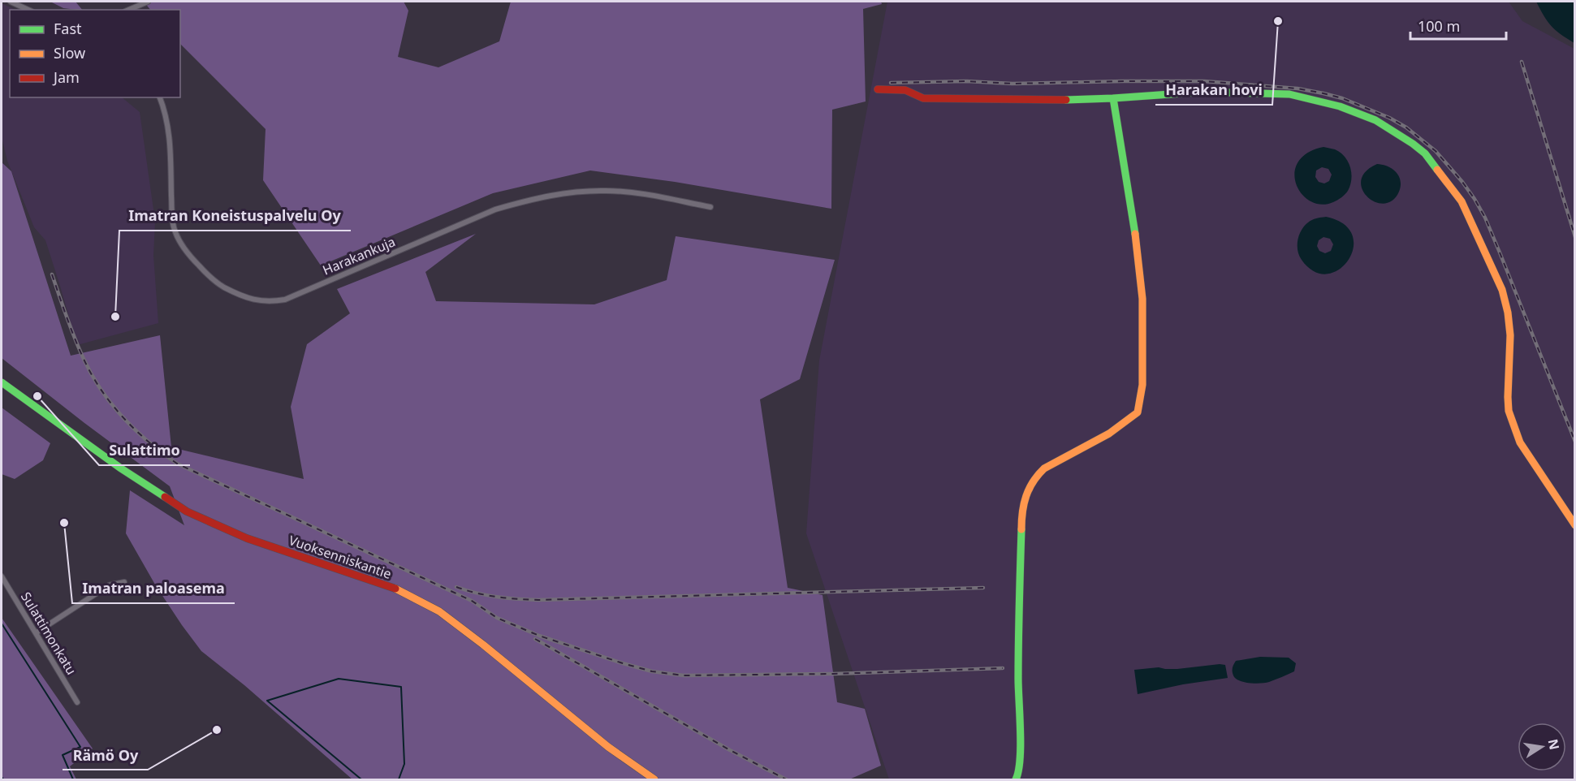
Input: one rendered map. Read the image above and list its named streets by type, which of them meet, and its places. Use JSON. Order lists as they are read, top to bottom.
{
  "streets": {
    "street": ["Harakankuja", "Vuoksenniskantie", "Sulattimonkatu"]
  },
  "places": [
    "Harakan hovi",
    "Imatran Koneistuspalvelu Oy",
    "Sulattimo",
    "Imatran paloasema",
    "Rämö Oy"
  ],
  "legend": ["Fast", "Slow", "Jam"],
  "scale_bar": "100 m",
  "north": "right"
}
